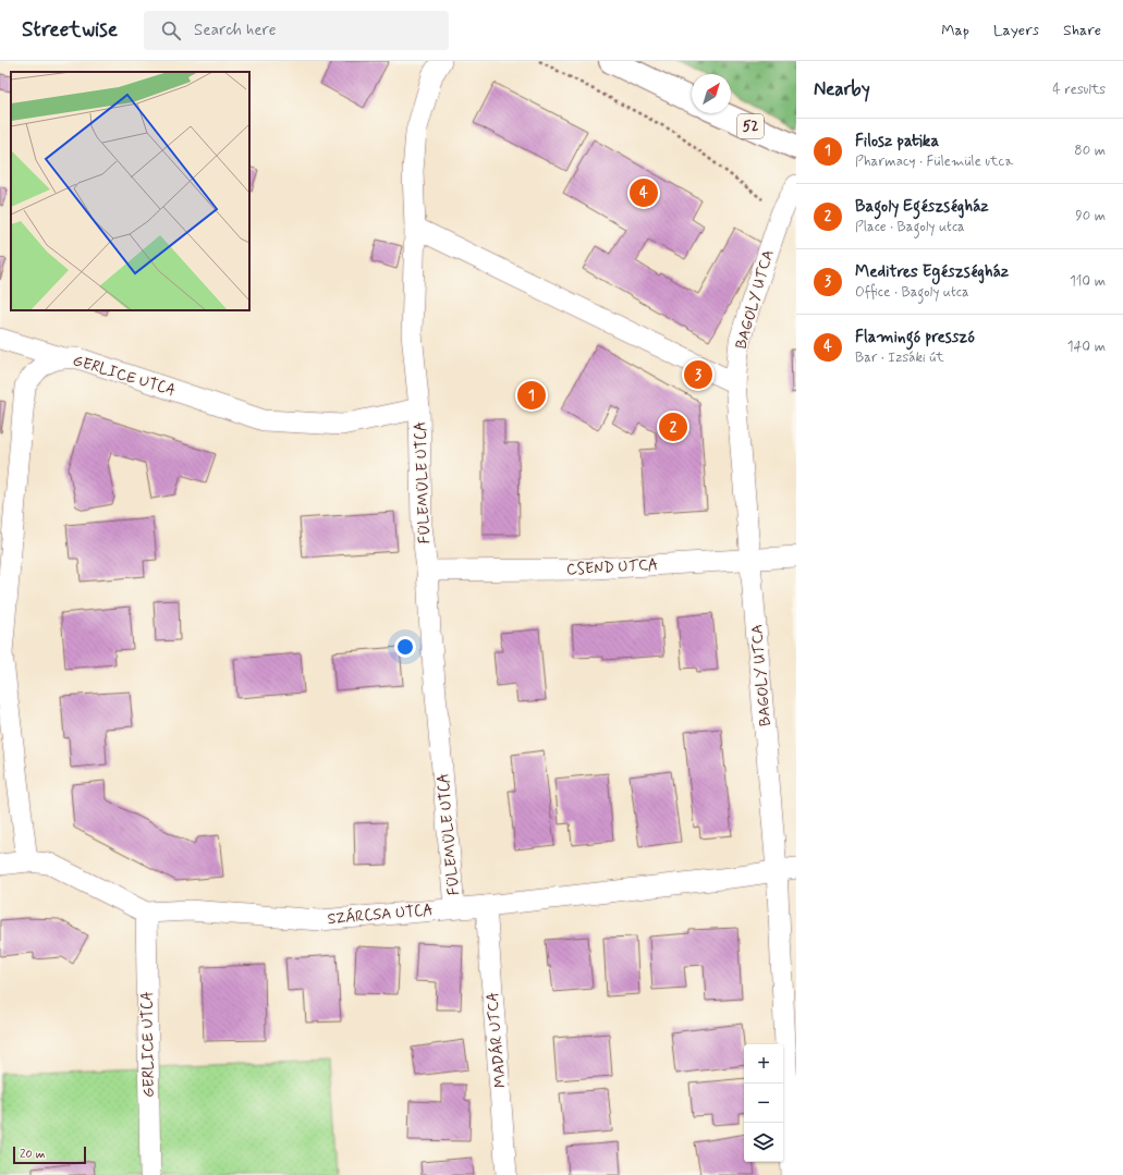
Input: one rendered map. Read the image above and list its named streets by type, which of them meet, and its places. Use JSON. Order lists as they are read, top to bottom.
{
  "streets": {
    "main road": ["52"],
    "street": [
      "BAGOLY UTCA",
      "GERLICE UTCA",
      "FÜLEMÜLE UTCA",
      "CSEND UTCA",
      "SZÁRCSA UTCA",
      "MADÁR UTCA"
    ]
  },
  "crossings": [
    ["BAGOLY UTCA", "CSEND UTCA"],
    ["BAGOLY UTCA", "SZÁRCSA UTCA"],
    ["GERLICE UTCA", "FÜLEMÜLE UTCA"],
    ["GERLICE UTCA", "SZÁRCSA UTCA"],
    ["FÜLEMÜLE UTCA", "CSEND UTCA"],
    ["FÜLEMÜLE UTCA", "SZÁRCSA UTCA"],
    ["SZÁRCSA UTCA", "MADÁR UTCA"]
  ],
  "scale_bar": "20 m",
  "north": "top right",
  "page": {
    "header": "Streetwise",
    "search": "Search here",
    "nav": ["Map", "Layers", "Share"],
    "heading": ["Nearby", "4 results"],
    "list": [
      {
        "mark": "1",
        "name": "Filosz patika",
        "note": "Pharmacy · Fülemüle utca",
        "value": "80 m"
      },
      {
        "mark": "2",
        "name": "Bagoly Egészségház",
        "note": "Place · Bagoly utca",
        "value": "90 m"
      },
      {
        "mark": "3",
        "name": "Meditres Egészségház",
        "note": "Office · Bagoly utca",
        "value": "110 m"
      },
      {
        "mark": "4",
        "name": "Flamingó presszó",
        "note": "Bar · Izsáki út",
        "value": "140 m"
      }
    ],
    "pins": [
      "4",
      "3",
      "1",
      "2"
    ],
    "map_buttons": ["+", "−"],
    "scale": "20 m"
  }
}
